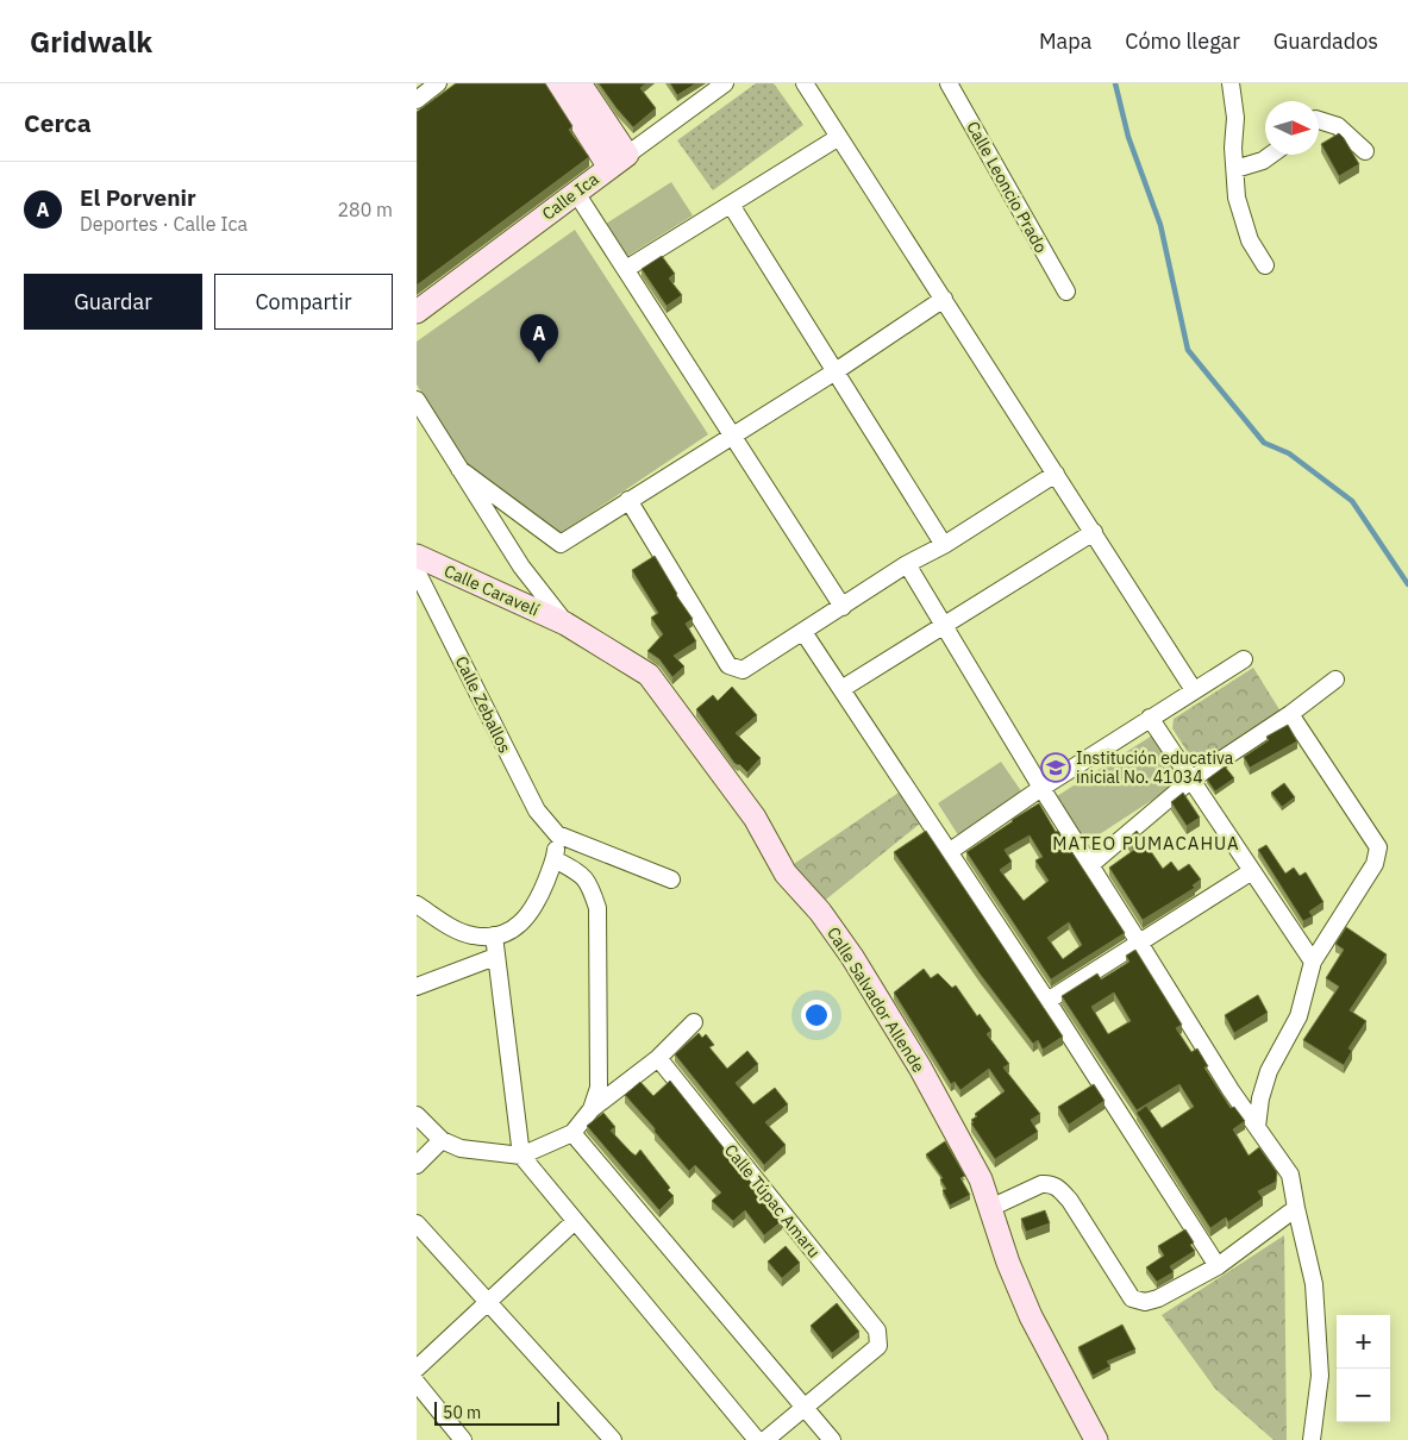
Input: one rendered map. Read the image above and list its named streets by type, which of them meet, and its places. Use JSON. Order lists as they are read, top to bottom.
{
  "streets": {
    "street": [
      "Calle Leoncio Prado",
      "Calle Ica",
      "Calle Caravelí",
      "Calle Zeballos",
      "Calle Salvador Allende",
      "Calle Túpac Amaru"
    ]
  },
  "crossings": [
    ["Calle Caravelí", "Calle Salvador Allende"]
  ],
  "districts": ["MATEO PUMACAHUA"],
  "places": {
    "school or university": ["Institución educativa inicial No. 41034"]
  },
  "scale_bar": "50 m",
  "north": "right",
  "page": {
    "header": "Gridwalk",
    "nav": ["Mapa", "Cómo llegar", "Guardados"],
    "heading": "Cerca",
    "list": [
      {
        "mark": "A",
        "name": "El Porvenir",
        "note": "Deportes · Calle Ica",
        "value": "280 m"
      }
    ],
    "buttons": ["Guardar", "Compartir"],
    "pins": "A",
    "map_buttons": ["+", "−"],
    "scale": "50 m"
  }
}
